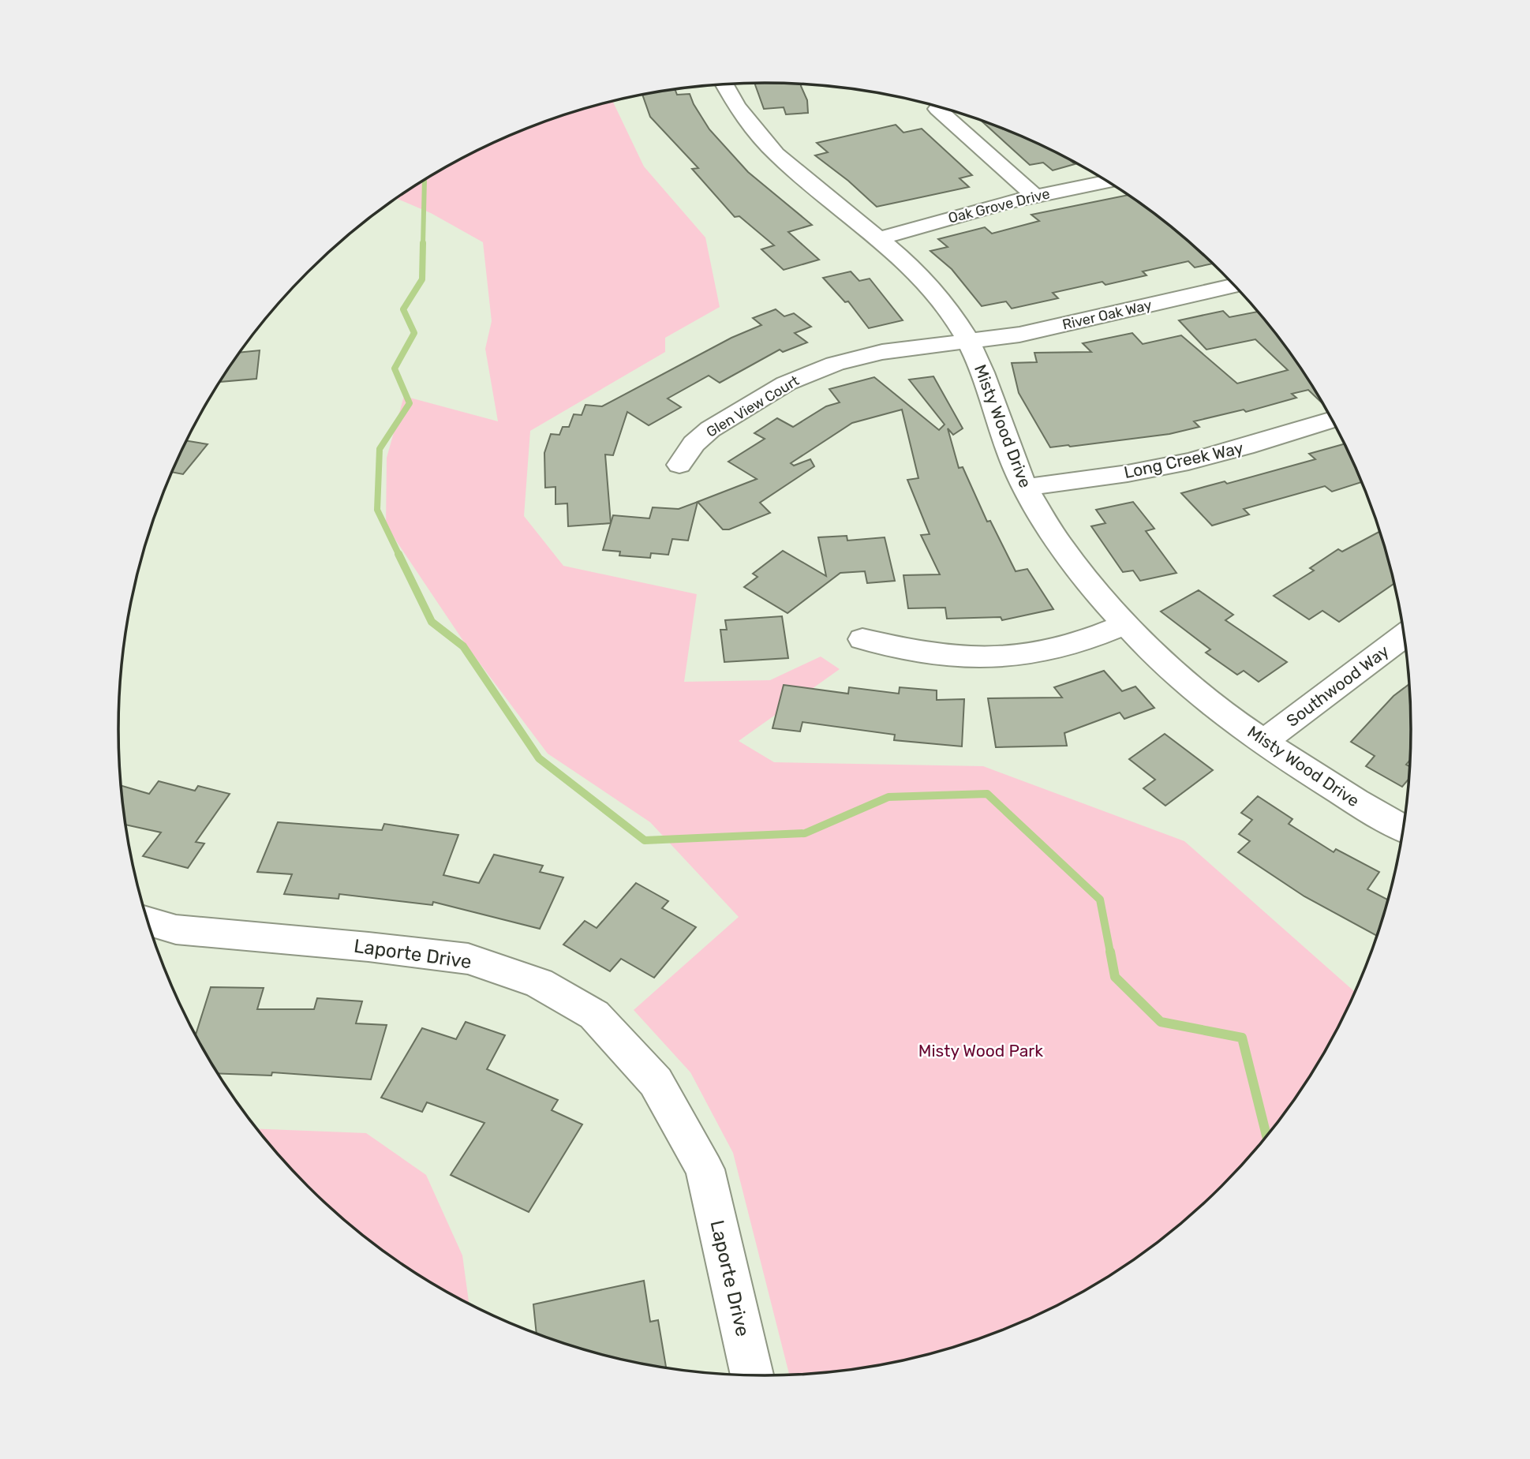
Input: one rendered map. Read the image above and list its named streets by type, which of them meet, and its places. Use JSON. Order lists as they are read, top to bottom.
{
  "streets": {
    "street": [
      "Oak Grove Drive",
      "River Oak Way",
      "Glen View Court",
      "Misty Wood Drive",
      "Long Creek Way",
      "Southwood Way",
      "Laporte Drive"
    ]
  },
  "crossings": [
    ["Oak Grove Drive", "Misty Wood Drive"],
    ["River Oak Way", "Glen View Court"],
    ["River Oak Way", "Misty Wood Drive"],
    ["Glen View Court", "Misty Wood Drive"],
    ["Misty Wood Drive", "Long Creek Way"],
    ["Misty Wood Drive", "Southwood Way"]
  ],
  "parks": ["Misty Wood Park"]
}
